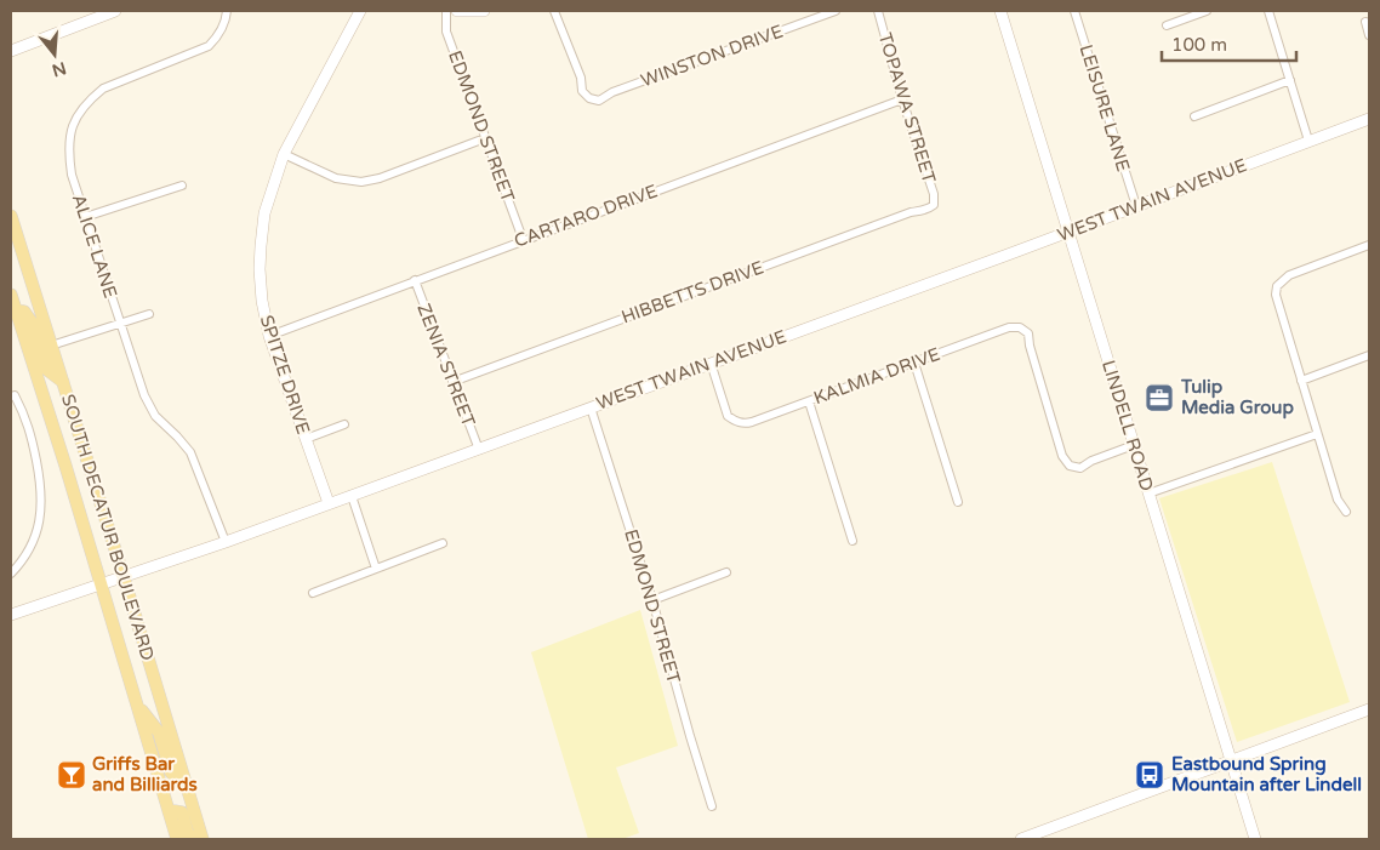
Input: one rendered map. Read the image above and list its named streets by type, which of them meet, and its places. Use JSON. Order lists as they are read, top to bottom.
{
  "streets": {
    "main road": ["SOUTH DECATUR BOULEVARD"],
    "street": [
      "WINSTON DRIVE",
      "TOPAWA STREET",
      "LEISURE LANE",
      "EDMOND STREET",
      "WEST TWAIN AVENUE",
      "CARTARO DRIVE",
      "ALICE LANE",
      "HIBBETTS DRIVE",
      "ZENIA STREET",
      "SPITZE DRIVE",
      "KALMIA DRIVE",
      "LINDELL ROAD"
    ]
  },
  "crossings": [
    ["TOPAWA STREET", "CARTARO DRIVE"],
    ["TOPAWA STREET", "HIBBETTS DRIVE"],
    ["LEISURE LANE", "WEST TWAIN AVENUE"],
    ["EDMOND STREET", "WEST TWAIN AVENUE"],
    ["EDMOND STREET", "CARTARO DRIVE"],
    ["WEST TWAIN AVENUE", "ALICE LANE"],
    ["WEST TWAIN AVENUE", "ZENIA STREET"],
    ["WEST TWAIN AVENUE", "SPITZE DRIVE"],
    ["WEST TWAIN AVENUE", "KALMIA DRIVE"],
    ["WEST TWAIN AVENUE", "LINDELL ROAD"],
    ["WEST TWAIN AVENUE", "SOUTH DECATUR BOULEVARD"],
    ["CARTARO DRIVE", "ZENIA STREET"],
    ["CARTARO DRIVE", "SPITZE DRIVE"],
    ["HIBBETTS DRIVE", "ZENIA STREET"],
    ["KALMIA DRIVE", "LINDELL ROAD"]
  ],
  "places": {
    "office": ["Tulip Media Group"],
    "bar": ["Griffs Bar and Billiards"],
    "bus stop": ["Eastbound Spring Mountain after Lindell"]
  },
  "scale_bar": "100 m",
  "north": "bottom"
}
